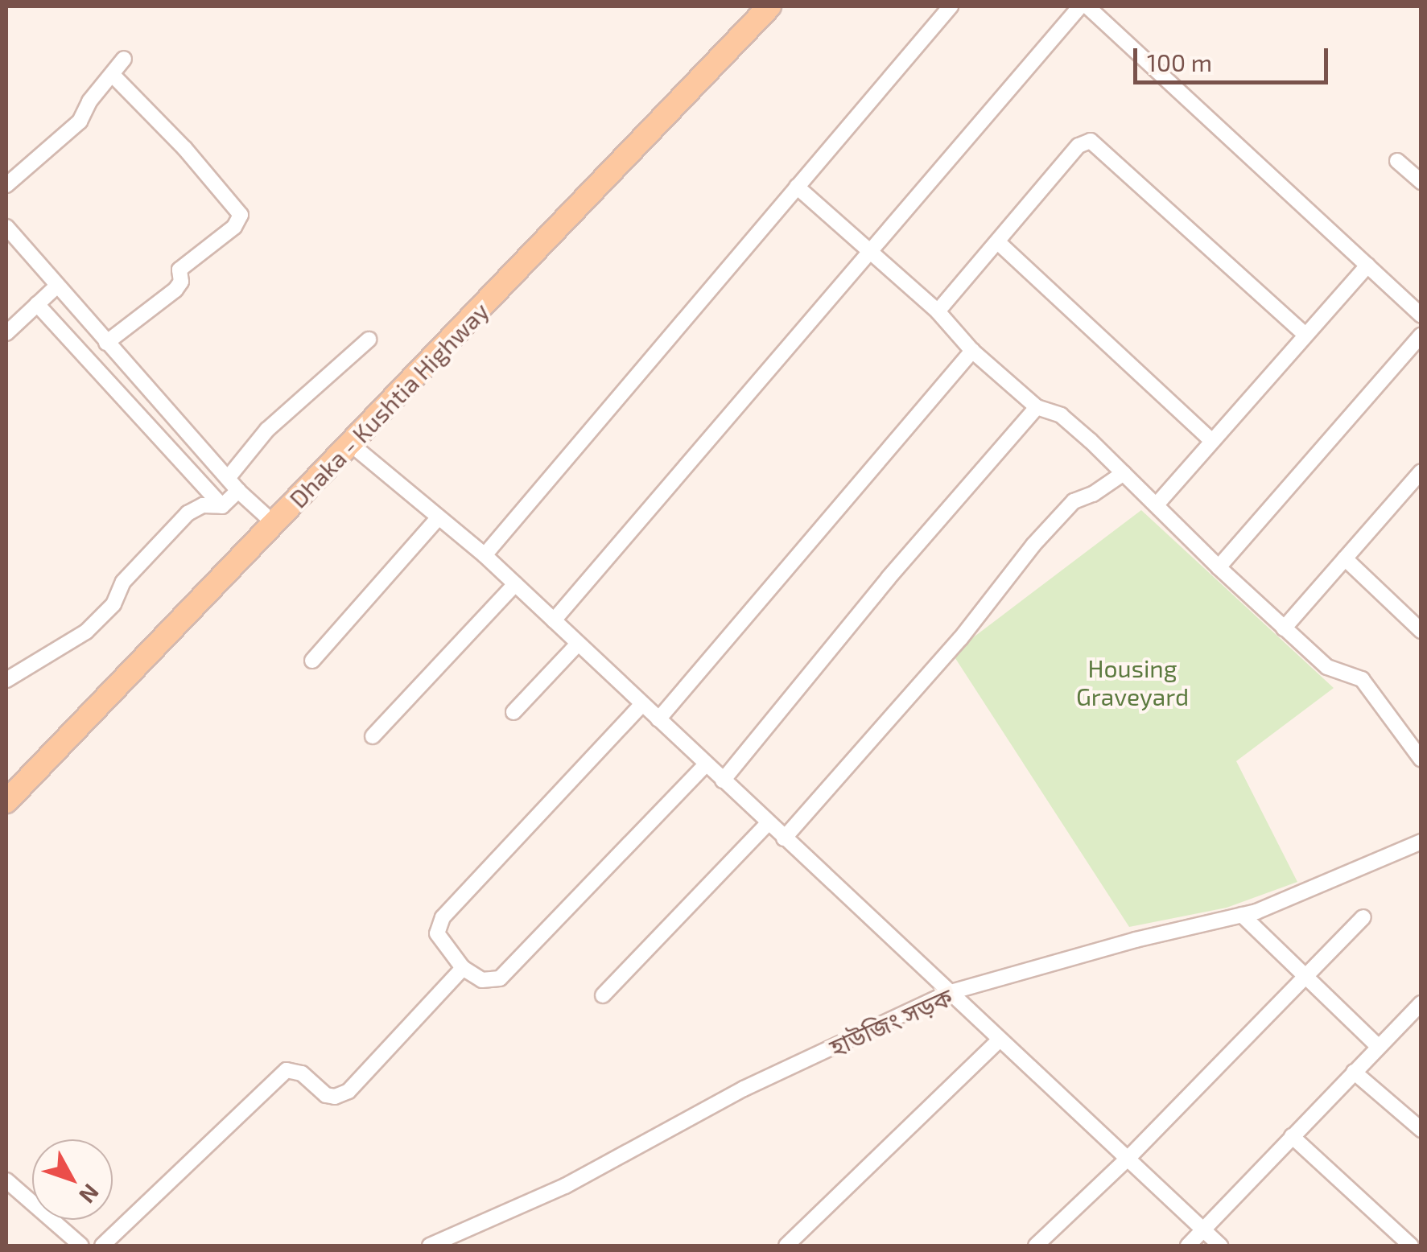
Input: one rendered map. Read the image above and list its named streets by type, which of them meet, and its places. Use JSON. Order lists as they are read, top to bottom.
{
  "streets": {
    "main road": ["Dhaka - Kushtia Highway"],
    "street": ["হাউজিং সড়ক"]
  },
  "parks": ["Housing Graveyard"],
  "scale_bar": "100 m",
  "north": "bottom right"
}
